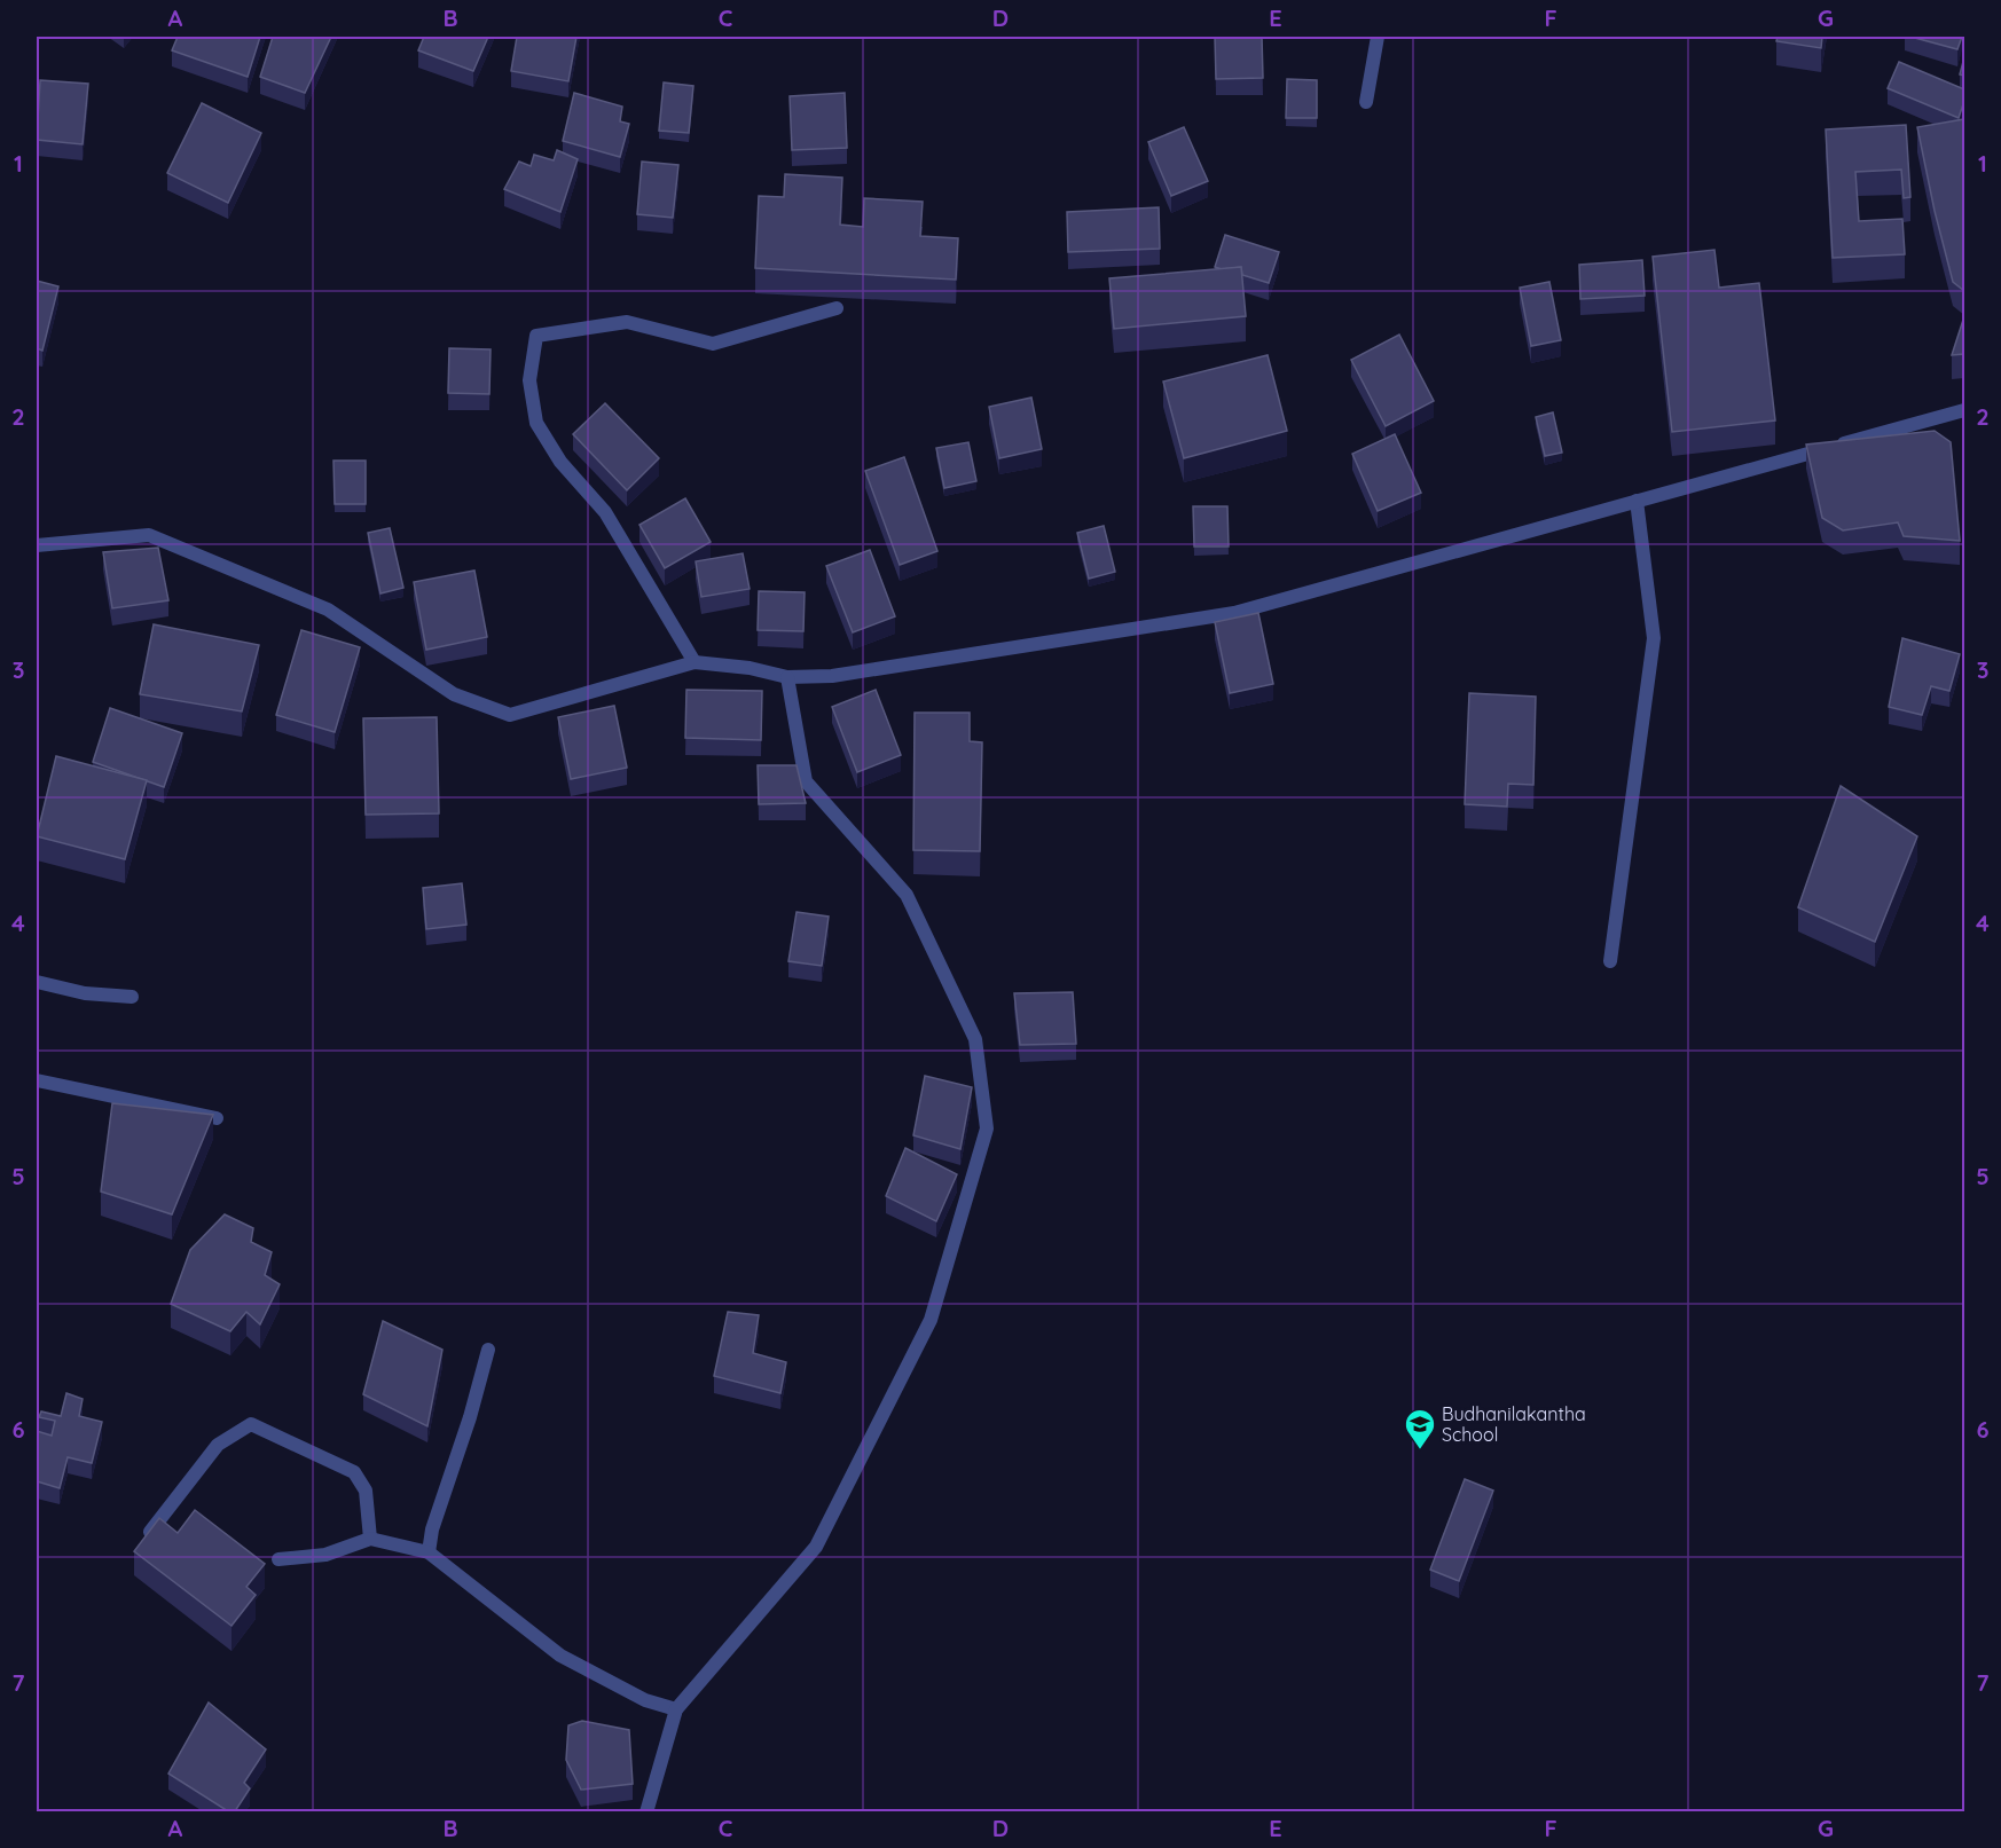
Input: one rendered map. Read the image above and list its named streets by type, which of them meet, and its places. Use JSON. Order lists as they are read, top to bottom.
{
  "places": {
    "school or university": ["Budhanilakantha School"]
  },
  "grid": {
    "columns": [
      "A",
      "B",
      "C",
      "D",
      "E",
      "F",
      "G"
    ],
    "rows": [
      "1",
      "2",
      "3",
      "4",
      "5",
      "6",
      "7"
    ]
  }
}
